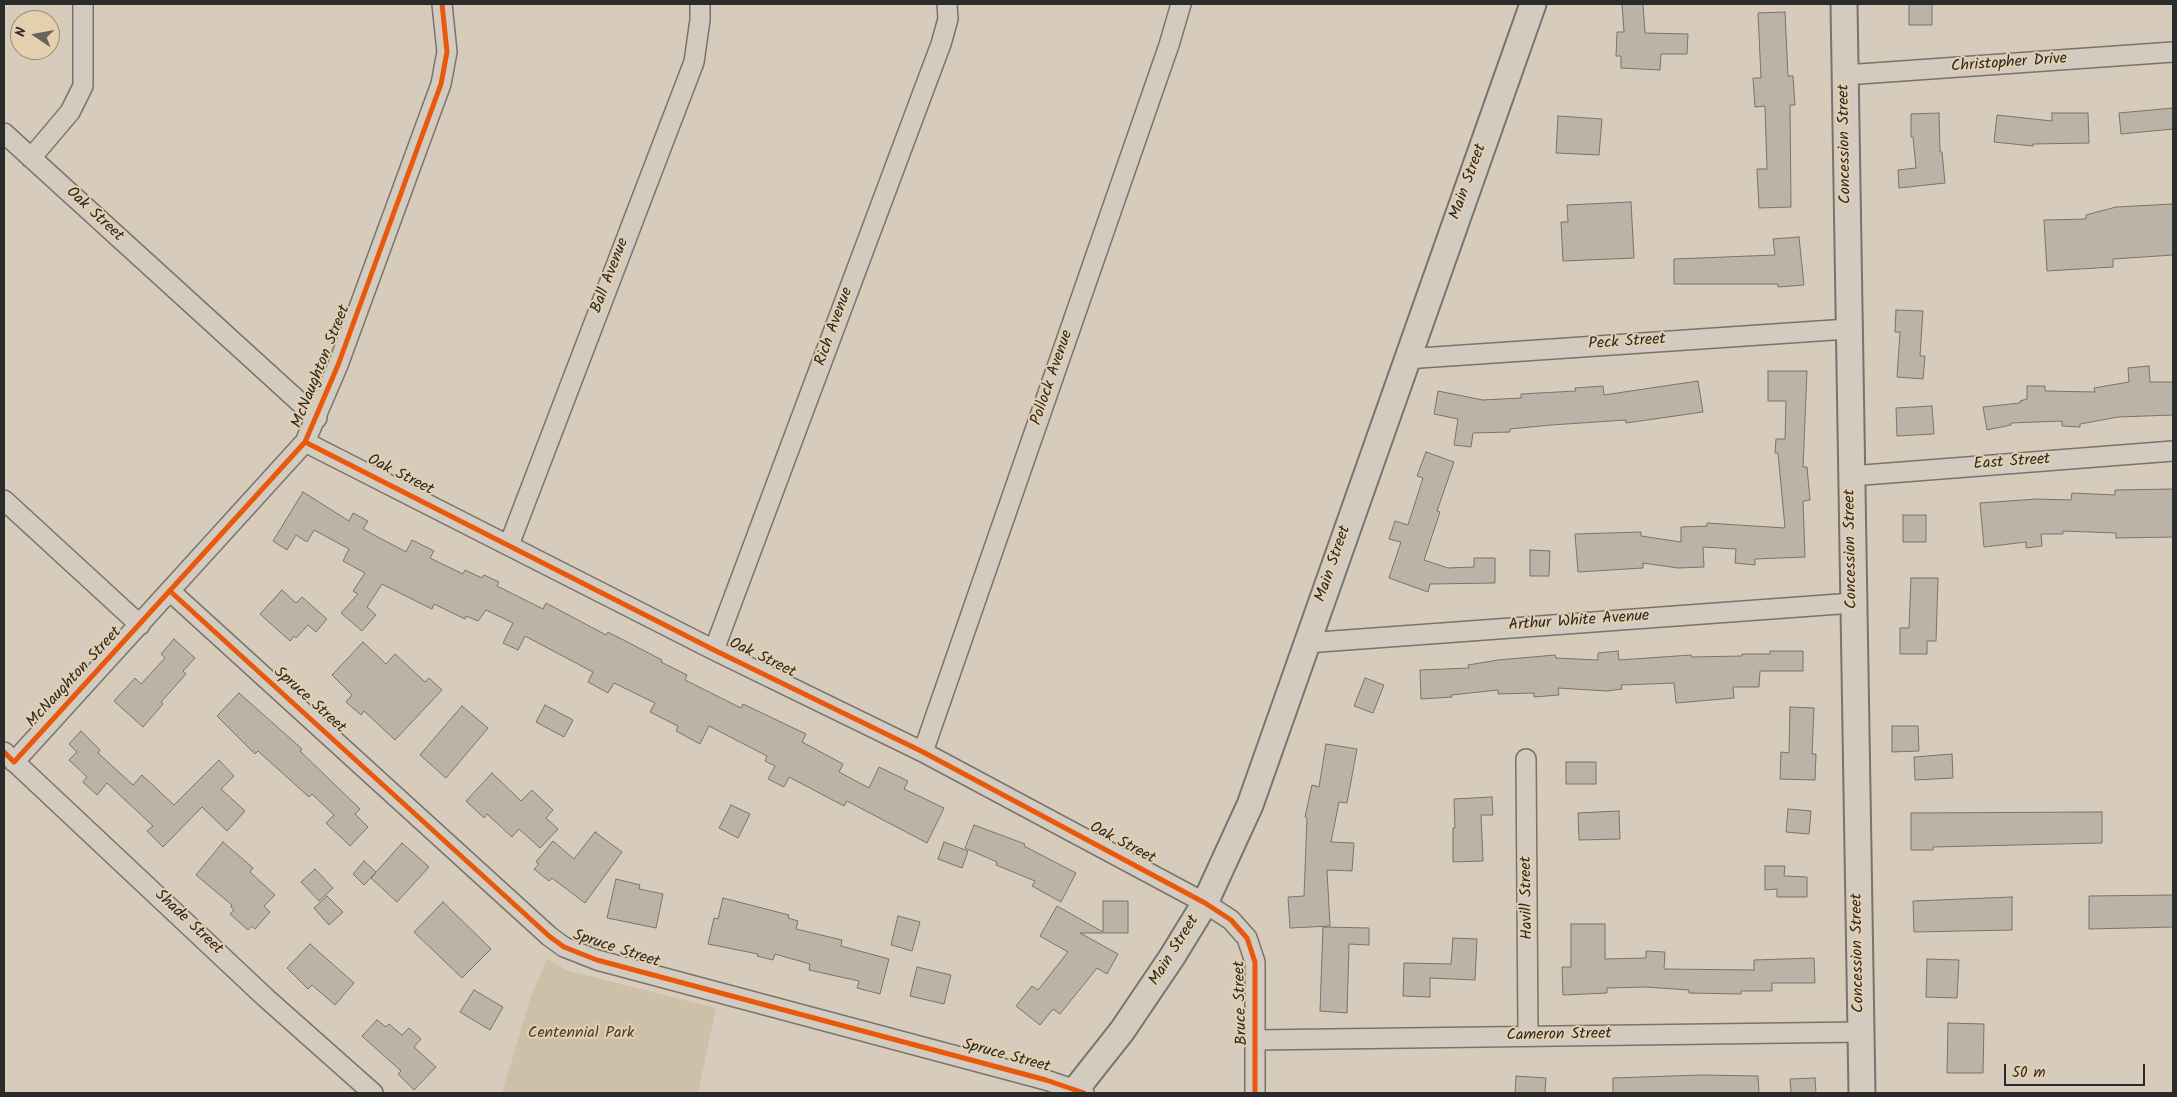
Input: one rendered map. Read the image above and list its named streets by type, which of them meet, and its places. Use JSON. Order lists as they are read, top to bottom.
{
  "streets": {
    "main road": ["Concession Street", "Main Street"],
    "street": [
      "Christopher Drive",
      "Oak Street",
      "Ball Avenue",
      "Rich Avenue",
      "Peck Street",
      "McNaughton Street",
      "Pollock Avenue",
      "East Street",
      "Arthur White Avenue",
      "Spruce Street",
      "Havill Street",
      "Shade Street",
      "Bruce Street",
      "Cameron Street"
    ]
  },
  "crossings": [
    ["Christopher Drive", "Concession Street"],
    ["Concession Street", "Peck Street"],
    ["Concession Street", "East Street"],
    ["Concession Street", "Arthur White Avenue"],
    ["Concession Street", "Cameron Street"],
    ["Main Street", "Oak Street"],
    ["Main Street", "Peck Street"],
    ["Main Street", "Arthur White Avenue"],
    ["Main Street", "Spruce Street"],
    ["Main Street", "Bruce Street"],
    ["Oak Street", "Ball Avenue"],
    ["Oak Street", "Rich Avenue"],
    ["Oak Street", "McNaughton Street"],
    ["Oak Street", "Pollock Avenue"],
    ["Oak Street", "Bruce Street"],
    ["McNaughton Street", "Spruce Street"],
    ["McNaughton Street", "Shade Street"],
    ["Havill Street", "Cameron Street"],
    ["Bruce Street", "Cameron Street"]
  ],
  "parks": ["Centennial Park"],
  "scale_bar": "50 m",
  "north": "left"
}
